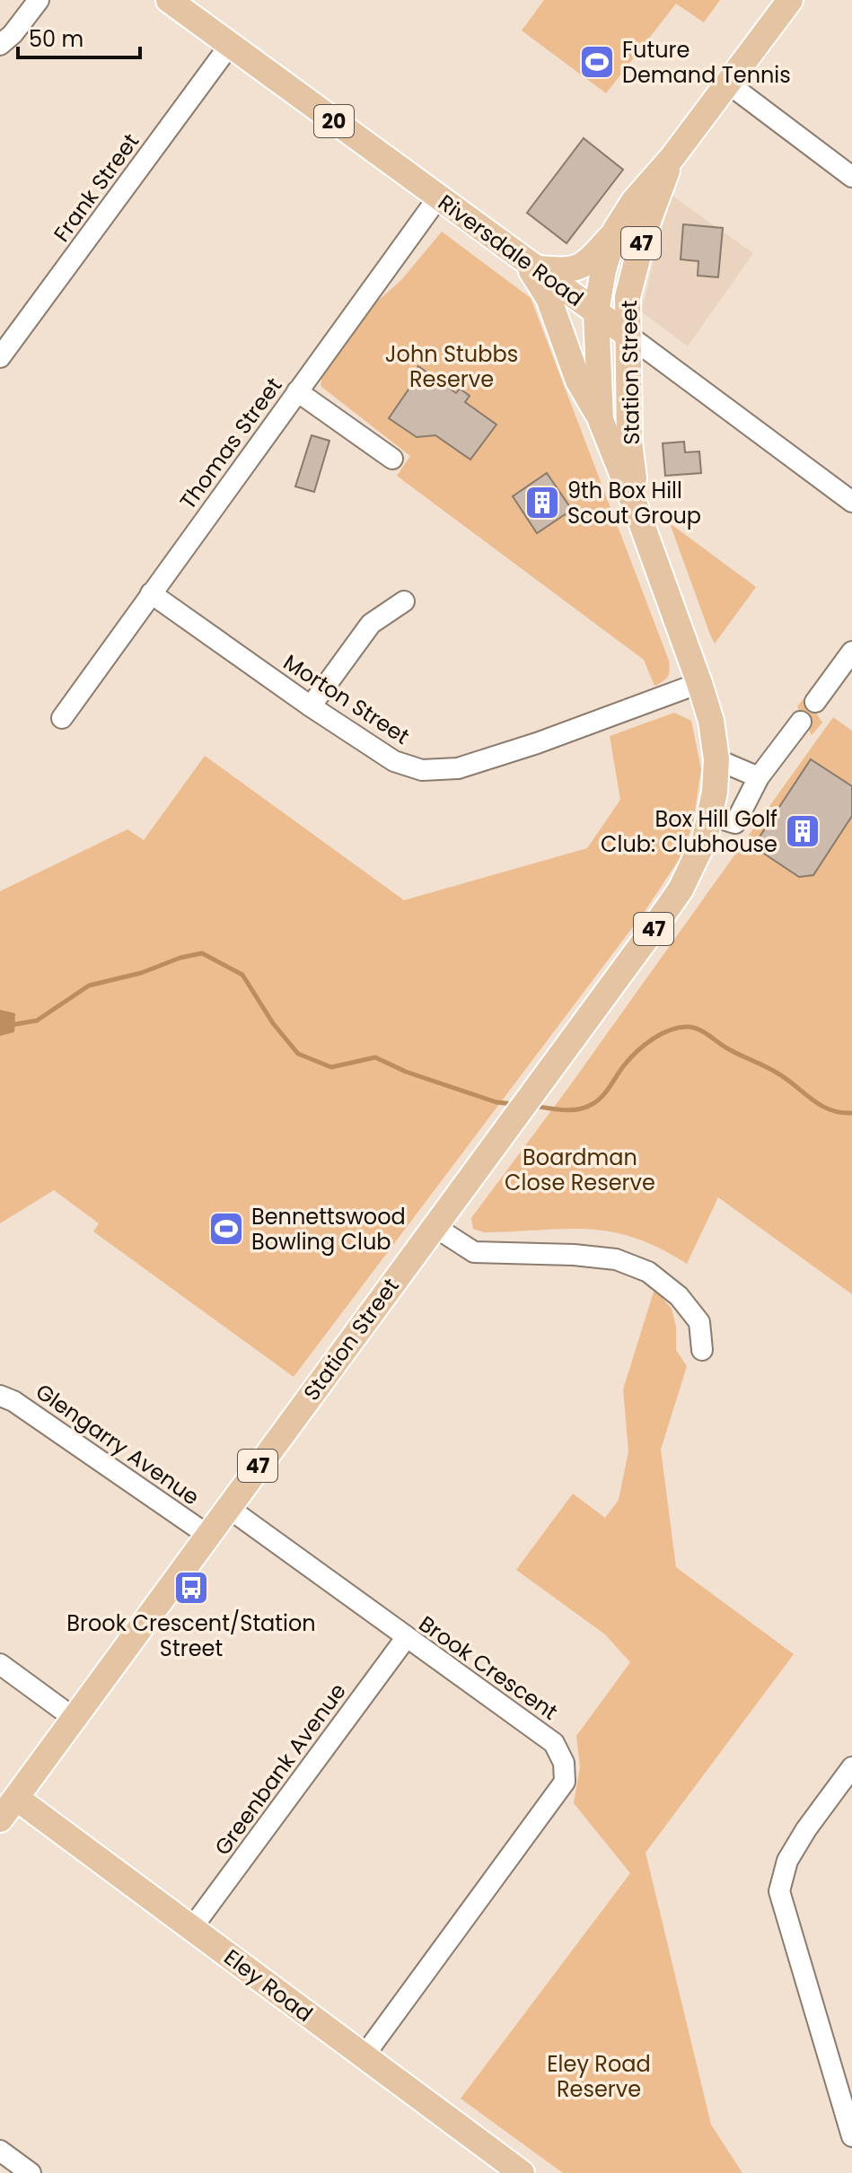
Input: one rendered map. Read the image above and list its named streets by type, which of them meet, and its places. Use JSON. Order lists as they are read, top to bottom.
{
  "streets": {
    "main road": [
      "20",
      "47",
      "Riversdale Road",
      "Station Street",
      "Eley Road"
    ],
    "street": [
      "Frank Street",
      "Thomas Street",
      "Morton Street",
      "Glengarry Avenue",
      "Brook Crescent",
      "Greenbank Avenue"
    ]
  },
  "crossings": [
    ["Frank Street", "Riversdale Road"],
    ["Riversdale Road", "Station Street"],
    ["Riversdale Road", "Thomas Street"],
    ["Station Street", "Morton Street"],
    ["Station Street", "Glengarry Avenue"],
    ["Station Street", "Brook Crescent"],
    ["Station Street", "Eley Road"],
    ["Thomas Street", "Morton Street"],
    ["Brook Crescent", "Greenbank Avenue"],
    ["Brook Crescent", "Eley Road"],
    ["Greenbank Avenue", "Eley Road"]
  ],
  "parks": ["John Stubbs Reserve", "Boardman Close Reserve", "Eley Road Reserve"],
  "places": {
    "sports": ["Future Demand Tennis", "Bennettswood Bowling Club"],
    "building": ["9th Box Hill Scout Group", "Box Hill Golf Club: Clubhouse"],
    "bus stop": ["Brook Crescent/Station Street"]
  },
  "scale_bar": "50 m"
}
